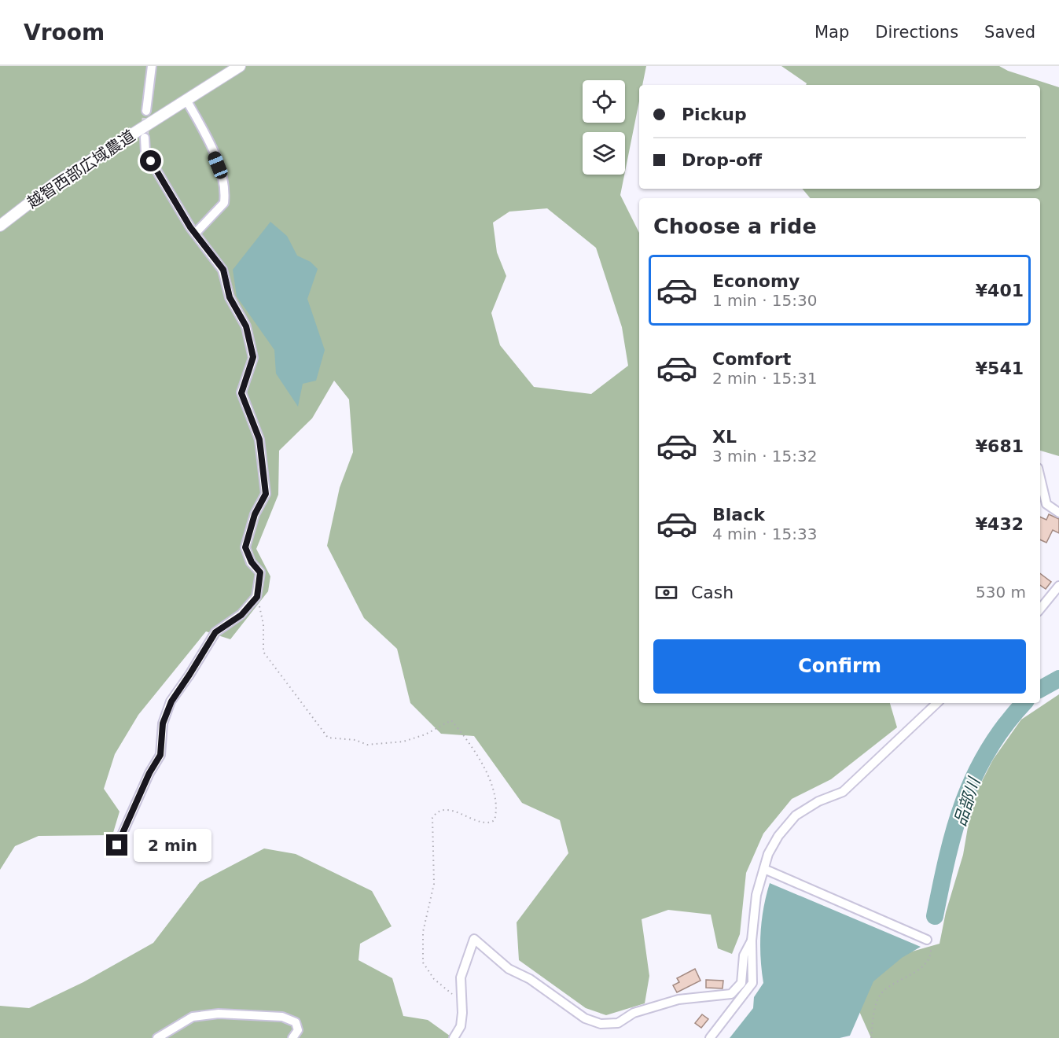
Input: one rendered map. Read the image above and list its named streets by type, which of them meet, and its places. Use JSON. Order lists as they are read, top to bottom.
{
  "streets": {
    "street": ["越智西部広域農道"]
  },
  "water": ["品部川"],
  "page": {
    "header": "Vroom",
    "nav": ["Map", "Directions", "Saved"],
    "banner": ["Pickup", "Drop-off"],
    "heading": "Choose a ride",
    "list": [
      {
        "name": "Economy",
        "note": "1 min · 15:30",
        "value": "¥401"
      },
      {
        "name": "Comfort",
        "note": "2 min · 15:31",
        "value": "¥541"
      },
      {
        "name": "XL",
        "note": "3 min · 15:32",
        "value": "¥681"
      },
      {
        "name": "Black",
        "note": "4 min · 15:33",
        "value": "¥432"
      }
    ],
    "pay": ["Cash", "530 m"],
    "buttons": "Confirm",
    "bubble": "2 min"
  }
}
